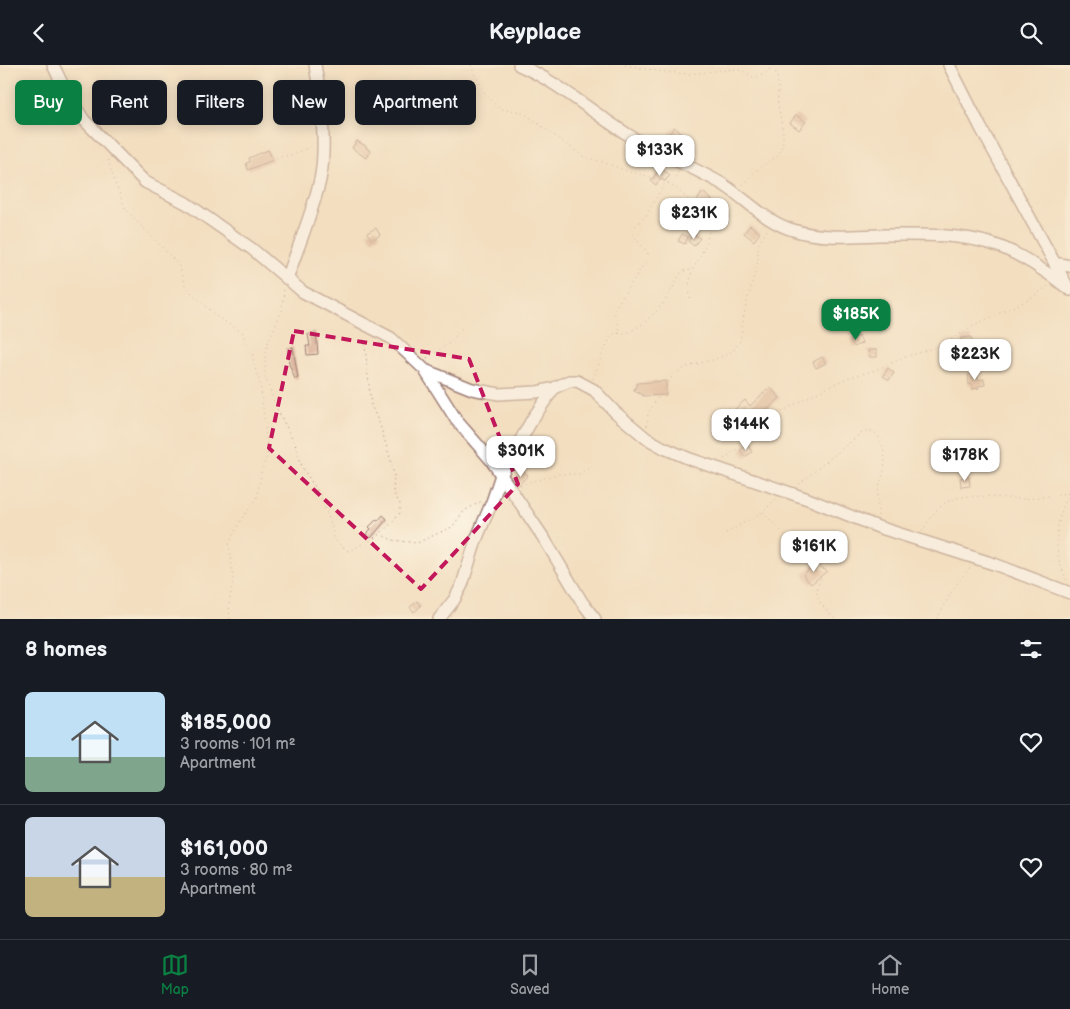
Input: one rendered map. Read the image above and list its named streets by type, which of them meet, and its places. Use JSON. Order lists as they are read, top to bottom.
{
  "page": {
    "header": "Keyplace",
    "chip": [
      "Buy",
      "Rent",
      "Filters",
      "New",
      "Apartment"
    ],
    "price": [
      "$133K",
      "$231K",
      "$185K",
      "$223K",
      "$144K",
      "$301K",
      "$178K",
      "$161K"
    ],
    "heading": "8 homes",
    "list": [
      {
        "name": "$185,000",
        "note": "3 rooms · 101 m² · Apartment"
      },
      {
        "name": "$161,000",
        "note": "3 rooms · 80 m² · Apartment"
      }
    ],
    "tabs": ["Map", "Saved", "Home"]
  }
}
